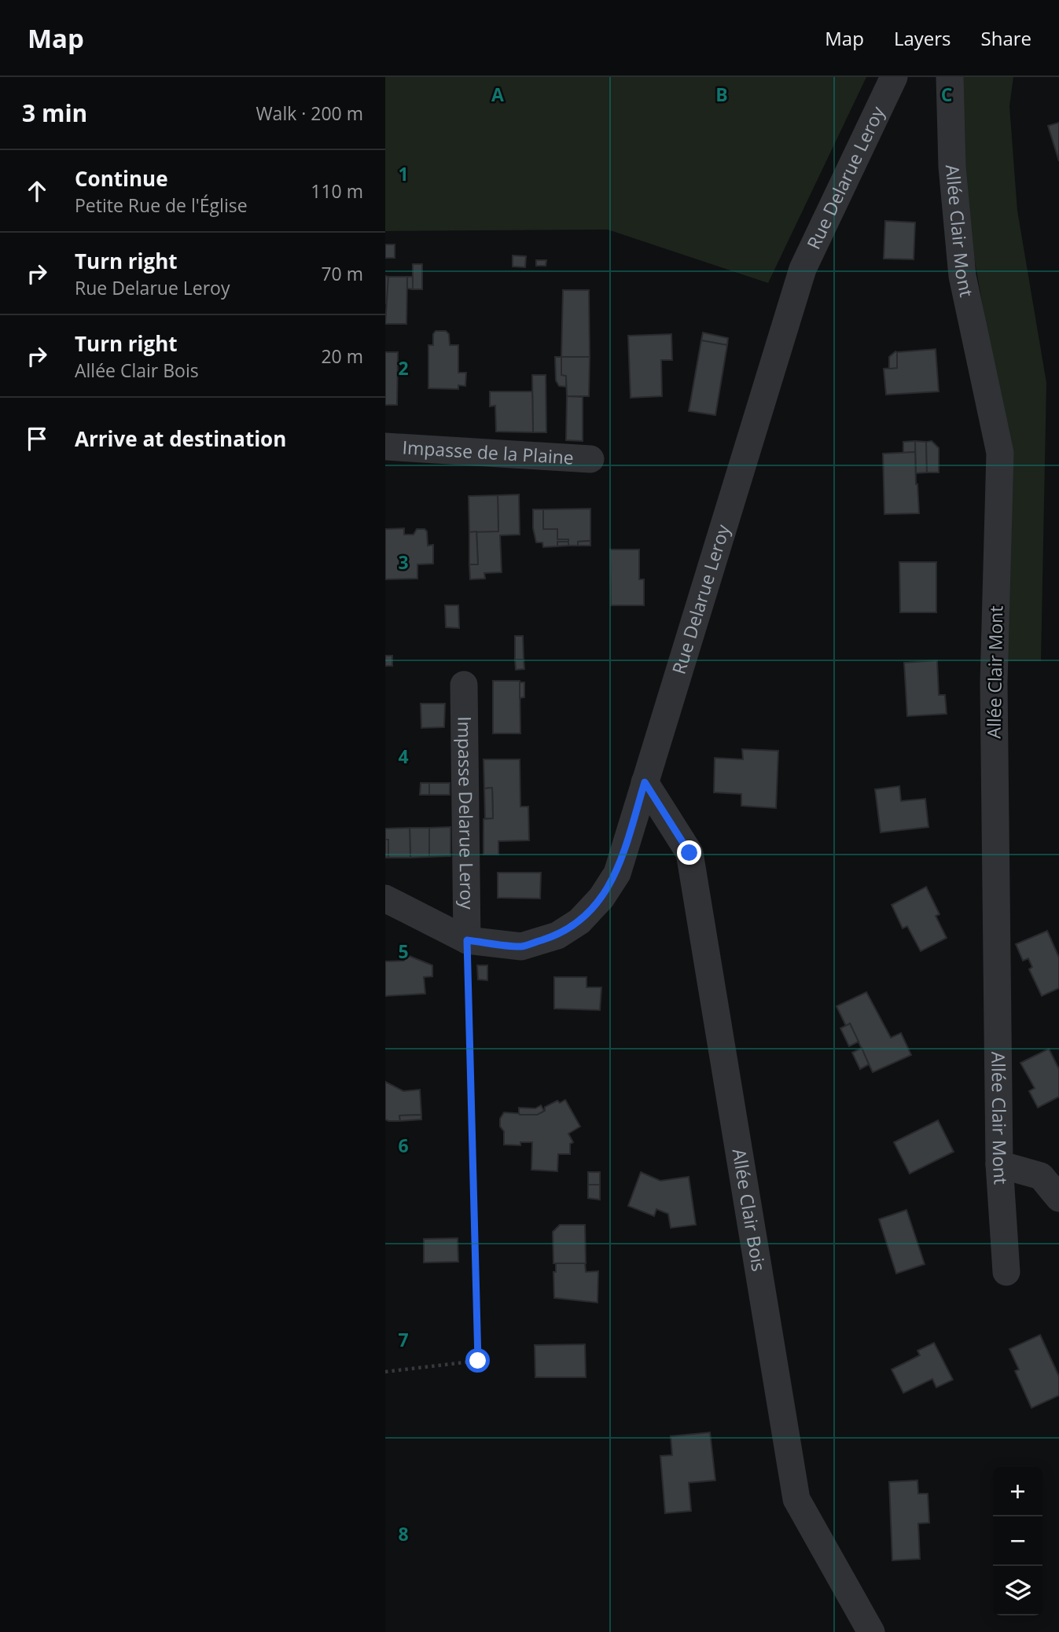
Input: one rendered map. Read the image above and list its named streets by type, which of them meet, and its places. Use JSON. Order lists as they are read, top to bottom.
{
  "streets": {
    "street": [
      "Rue Delarue Leroy",
      "Allée Clair Mont",
      "Impasse de la Plaine",
      "Impasse Delarue Leroy",
      "Allée Clair Bois"
    ]
  },
  "crossings": [
    ["Rue Delarue Leroy", "Impasse Delarue Leroy"],
    ["Rue Delarue Leroy", "Allée Clair Bois"]
  ],
  "page": {
    "header": "Map",
    "nav": ["Map", "Layers", "Share"],
    "heading": ["3 min", "Walk · 200 m"],
    "list": [
      ["Continue", "Petite Rue de l'Église", "110 m"],
      ["Turn right", "Rue Delarue Leroy", "70 m"],
      ["Turn right", "Allée Clair Bois", "20 m"],
      "Arrive at destination"
    ],
    "map_buttons": ["+", "−"]
  },
  "grid": {
    "columns": ["A", "B", "C"],
    "rows": [
      "1",
      "2",
      "3",
      "4",
      "5",
      "6",
      "7",
      "8"
    ]
  }
}
